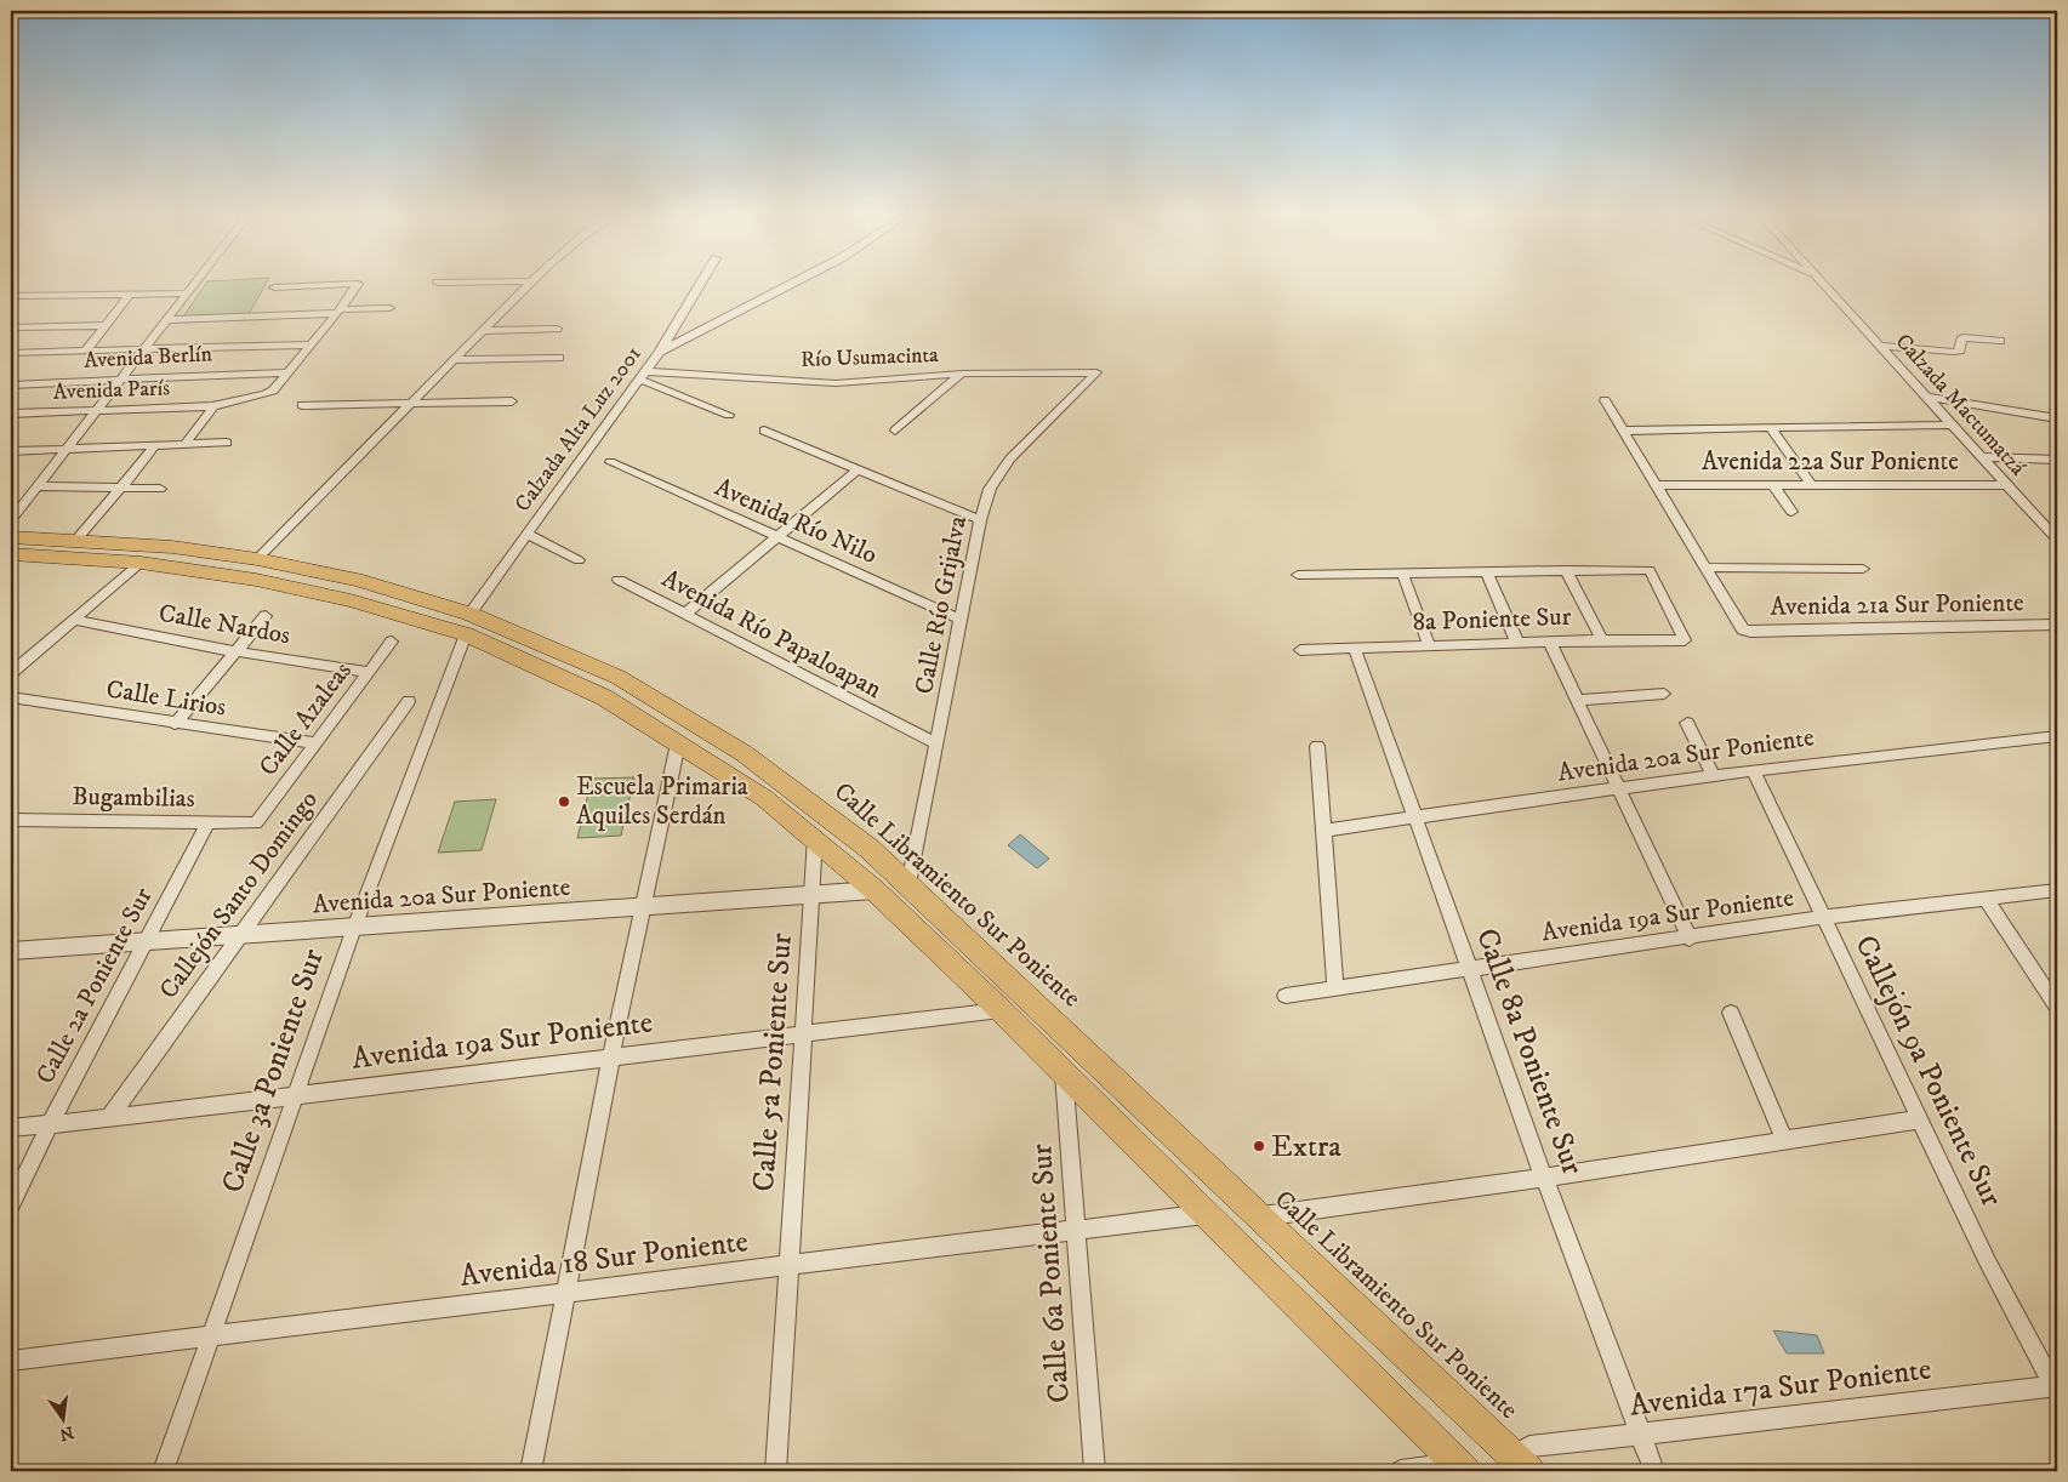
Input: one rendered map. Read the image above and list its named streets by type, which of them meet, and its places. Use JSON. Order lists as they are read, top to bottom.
{
  "streets": {
    "main road": ["Calle Libramiento Sur Poniente"],
    "street": [
      "Avenida Berlín",
      "Río Usumacinta",
      "Avenida París",
      "Calzada Mactumatzá",
      "Calzada Alta Luz 2001",
      "Avenida 22a Sur Poniente",
      "Avenida Río Nilo",
      "Calle Río Grijalva",
      "Avenida 21a Sur Poniente",
      "8a Poniente Sur",
      "Calle Nardos",
      "Avenida Río Papaloapan",
      "Calle Lirios",
      "Calle Azaleas",
      "Avenida 20a Sur Poniente",
      "Bugambilias",
      "Callejón Santo Domingo",
      "Avenida 19a Sur Poniente",
      "Calle 2a Poniente Sur",
      "Calle 8a Poniente Sur",
      "Calle 5a Poniente Sur",
      "Calle 3a Poniente Sur",
      "Callejón 9a Poniente Sur",
      "Avenida 18 Sur Poniente",
      "Calle 6a Poniente Sur",
      "Avenida 17a Sur Poniente"
    ]
  },
  "crossings": [
    ["Avenida Berlín", "Avenida París"],
    ["Río Usumacinta", "Calzada Alta Luz 2001"],
    ["Río Usumacinta", "Calle Río Grijalva"],
    ["Calzada Mactumatzá", "Avenida 22a Sur Poniente"],
    ["Calzada Alta Luz 2001", "Calle Libramiento Sur Poniente"],
    ["Calzada Alta Luz 2001", "Calle 3a Poniente Sur"],
    ["Avenida Río Nilo", "Calle Río Grijalva"],
    ["Calle Río Grijalva", "Avenida Río Papaloapan"],
    ["Calle Río Grijalva", "Calle Libramiento Sur Poniente"],
    ["8a Poniente Sur", "Calle 8a Poniente Sur"],
    ["Calle Nardos", "Calle Azaleas"],
    ["Calle Lirios", "Calle Azaleas"],
    ["Calle Azaleas", "Bugambilias"],
    ["Avenida 20a Sur Poniente", "Callejón Santo Domingo"],
    ["Avenida 20a Sur Poniente", "Calle Libramiento Sur Poniente"],
    ["Avenida 20a Sur Poniente", "Calle 2a Poniente Sur"],
    ["Avenida 20a Sur Poniente", "Calle 8a Poniente Sur"],
    ["Avenida 20a Sur Poniente", "Calle 5a Poniente Sur"],
    ["Avenida 20a Sur Poniente", "Calle 3a Poniente Sur"],
    ["Avenida 20a Sur Poniente", "Callejón 9a Poniente Sur"],
    ["Bugambilias", "Calle 2a Poniente Sur"],
    ["Callejón Santo Domingo", "Avenida 19a Sur Poniente"],
    ["Calle Libramiento Sur Poniente", "Avenida 19a Sur Poniente"],
    ["Calle Libramiento Sur Poniente", "Calle 5a Poniente Sur"],
    ["Calle Libramiento Sur Poniente", "Avenida 18 Sur Poniente"],
    ["Calle Libramiento Sur Poniente", "Calle 6a Poniente Sur"],
    ["Calle Libramiento Sur Poniente", "Avenida 17a Sur Poniente"],
    ["Avenida 19a Sur Poniente", "Calle 2a Poniente Sur"],
    ["Avenida 19a Sur Poniente", "Calle 8a Poniente Sur"],
    ["Avenida 19a Sur Poniente", "Calle 5a Poniente Sur"],
    ["Avenida 19a Sur Poniente", "Calle 3a Poniente Sur"],
    ["Avenida 19a Sur Poniente", "Callejón 9a Poniente Sur"],
    ["Calle 8a Poniente Sur", "Avenida 17a Sur Poniente"],
    ["Calle 5a Poniente Sur", "Avenida 18 Sur Poniente"],
    ["Calle 3a Poniente Sur", "Avenida 18 Sur Poniente"],
    ["Callejón 9a Poniente Sur", "Avenida 17a Sur Poniente"],
    ["Avenida 18 Sur Poniente", "Calle 6a Poniente Sur"]
  ],
  "places": ["Escuela Primaria Aquiles Serdán", "Extra"],
  "north": "bottom"
}
